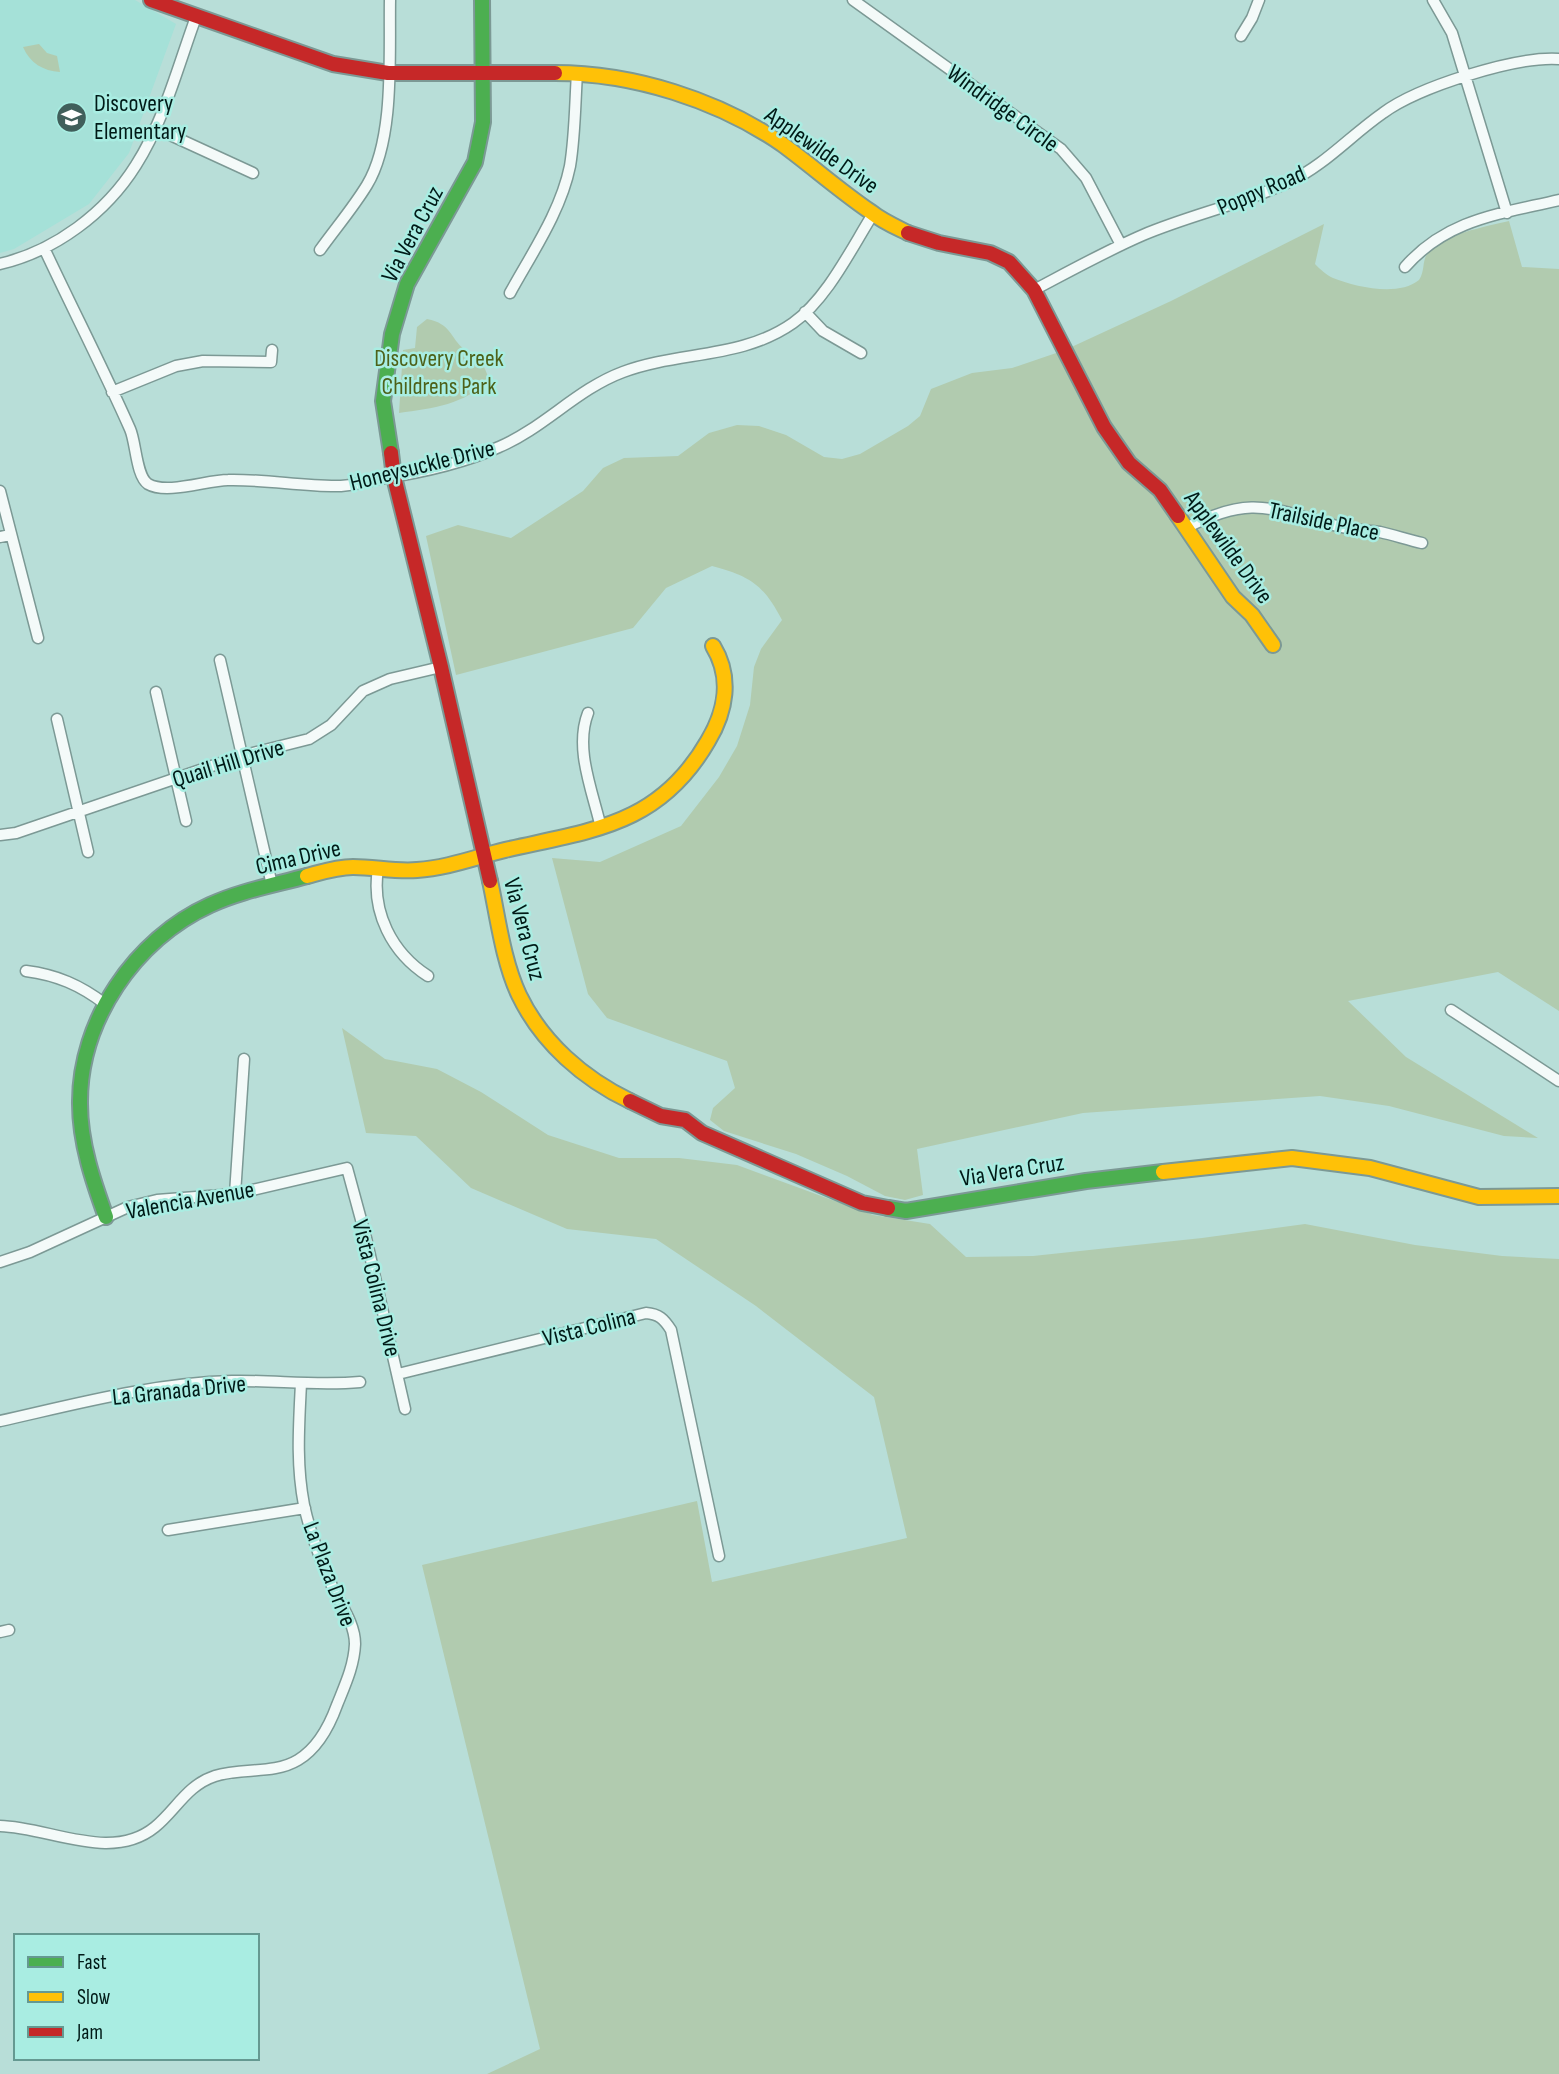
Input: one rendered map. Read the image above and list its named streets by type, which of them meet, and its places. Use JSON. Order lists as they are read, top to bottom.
{
  "streets": {
    "street": [
      "Windridge Circle",
      "Applewilde Drive",
      "Poppy Road",
      "Via Vera Cruz",
      "Honeysuckle Drive",
      "Trailside Place",
      "Quail Hill Drive",
      "Cima Drive",
      "Valencia Avenue",
      "Vista Colina Drive",
      "Vista Colina",
      "La Granada Drive",
      "La Plaza Drive"
    ]
  },
  "crossings": [
    ["Windridge Circle", "Poppy Road"],
    ["Applewilde Drive", "Poppy Road"],
    ["Applewilde Drive", "Via Vera Cruz"],
    ["Applewilde Drive", "Honeysuckle Drive"],
    ["Applewilde Drive", "Trailside Place"],
    ["Via Vera Cruz", "Honeysuckle Drive"],
    ["Via Vera Cruz", "Quail Hill Drive"],
    ["Via Vera Cruz", "Cima Drive"],
    ["Cima Drive", "Valencia Avenue"],
    ["Valencia Avenue", "Vista Colina Drive"],
    ["Vista Colina Drive", "Vista Colina"],
    ["La Granada Drive", "La Plaza Drive"]
  ],
  "parks": ["Discovery Creek Childrens Park"],
  "places": {
    "school or university": ["Discovery Elementary"]
  },
  "legend": ["Fast", "Slow", "Jam"]
}
